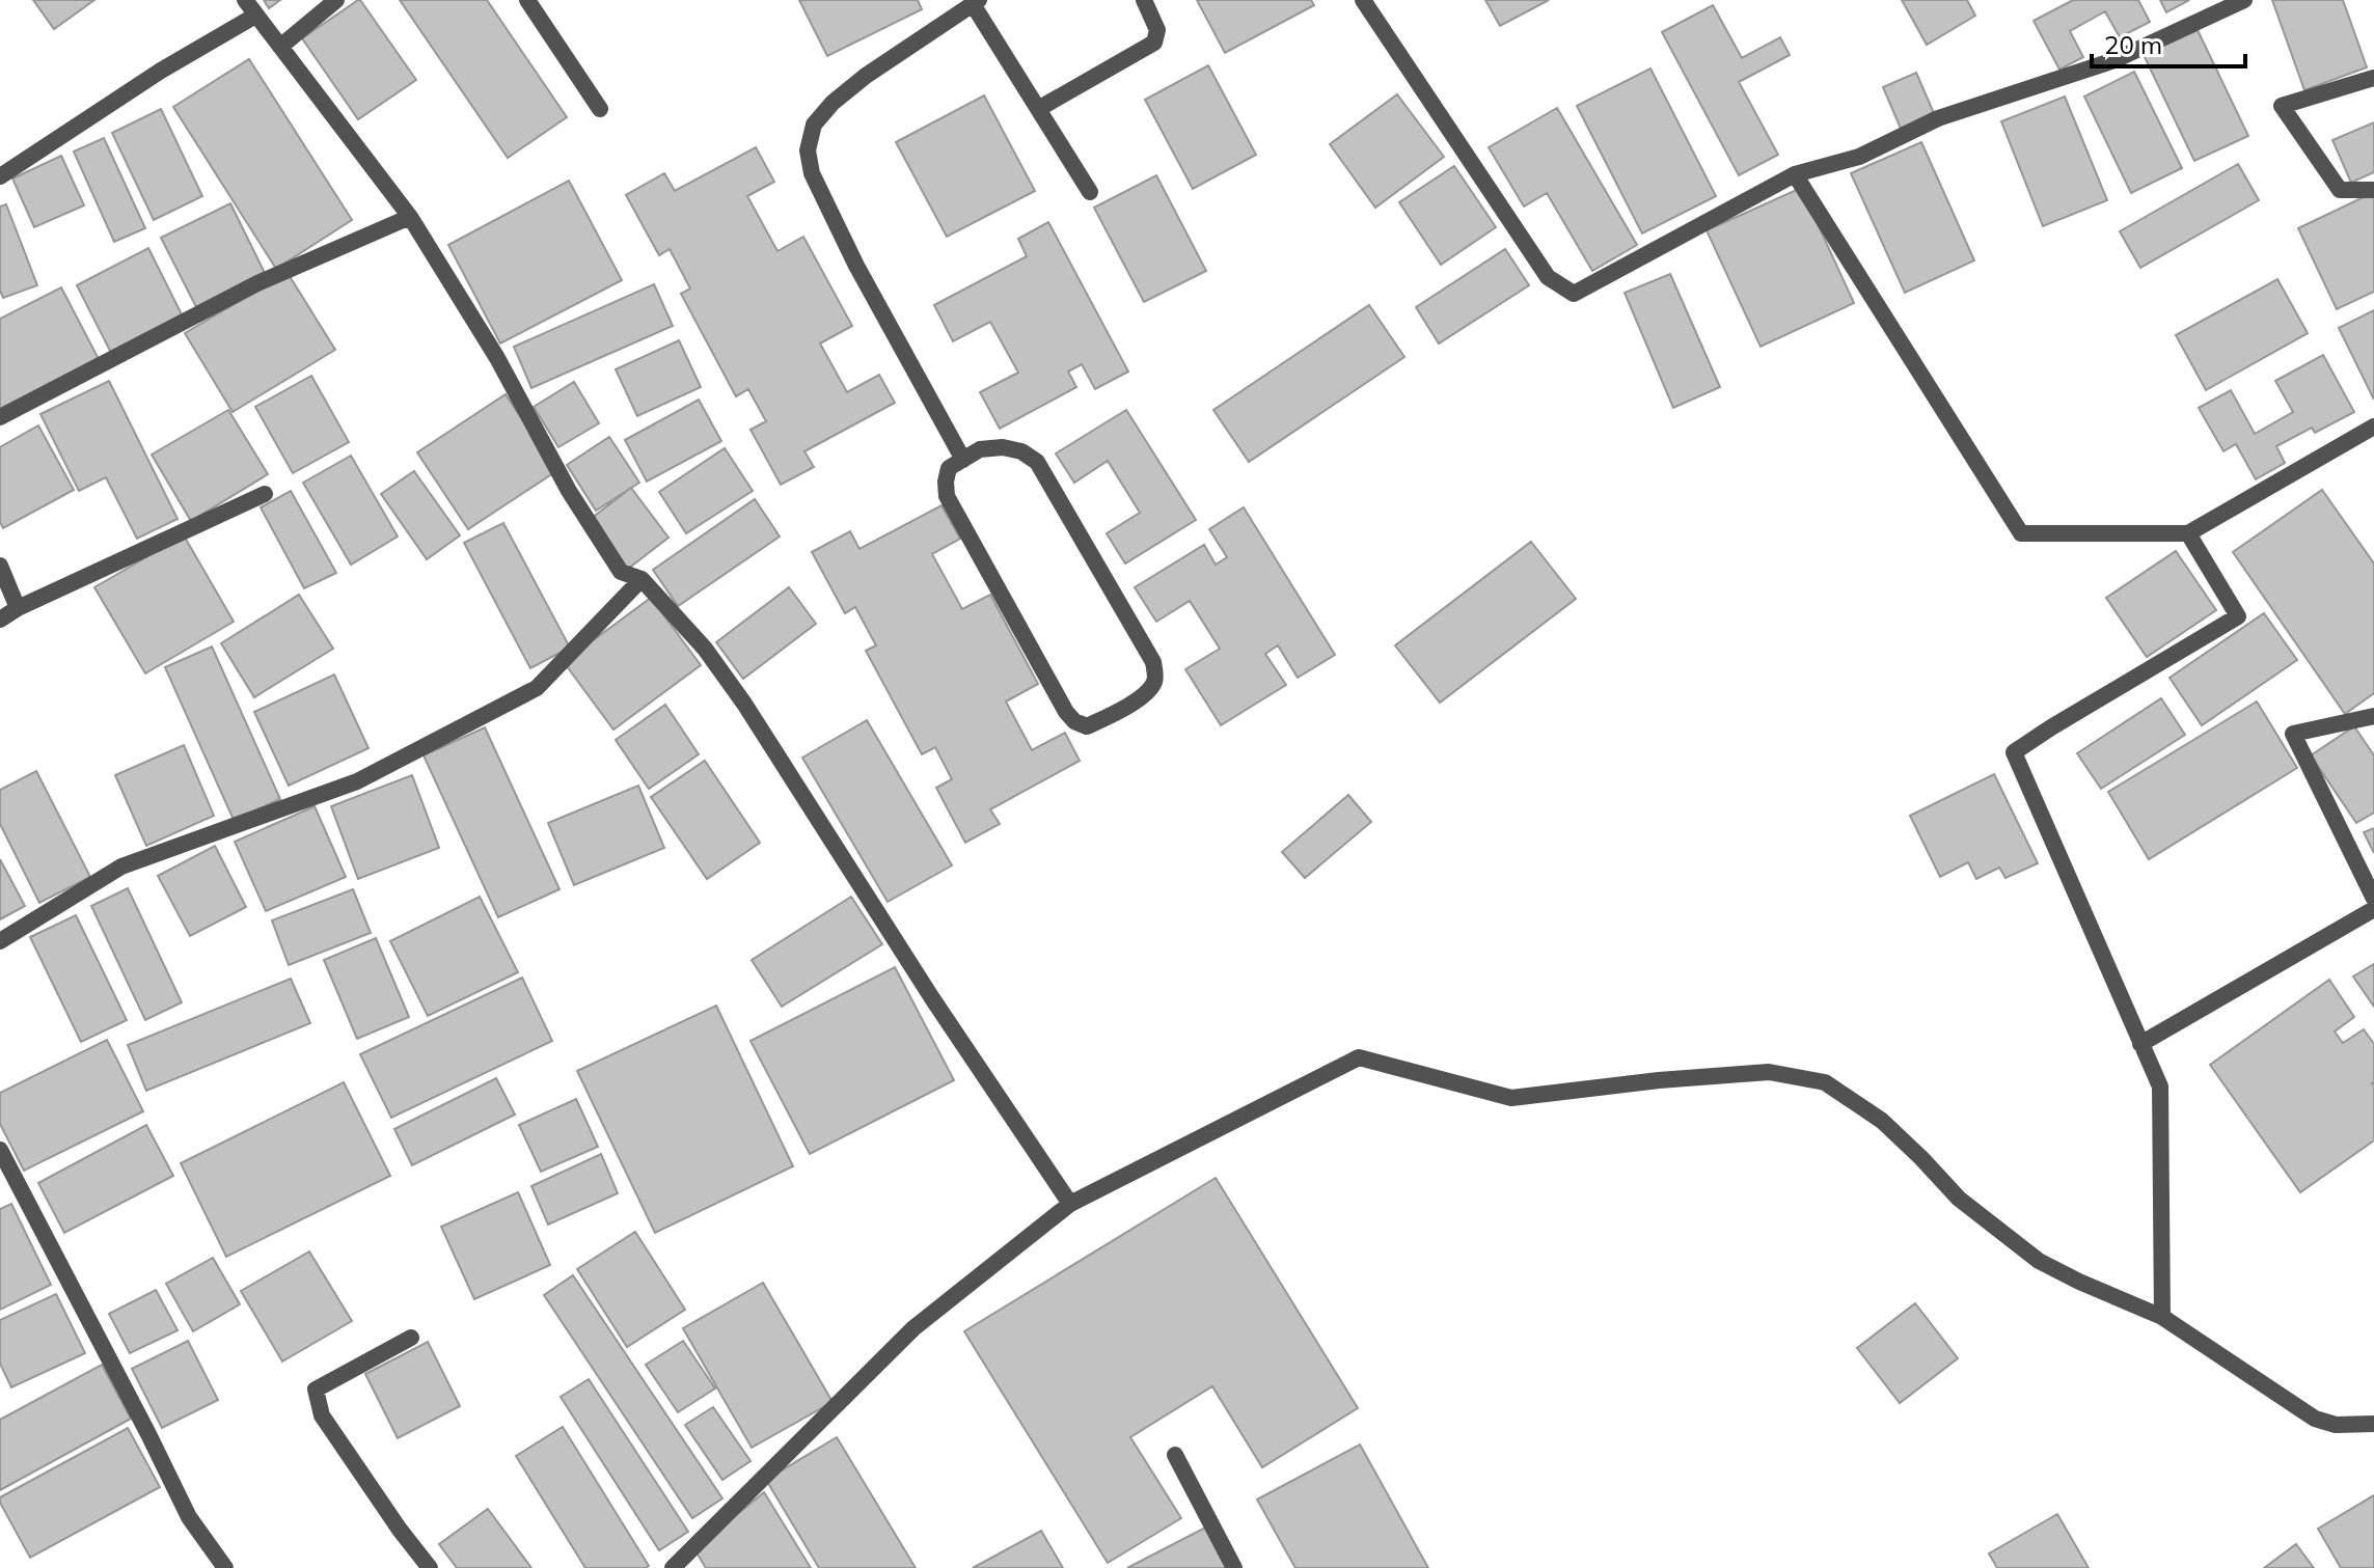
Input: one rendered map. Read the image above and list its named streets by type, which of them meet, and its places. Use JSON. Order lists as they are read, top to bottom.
{
  "scale_bar": "20 m"
}
